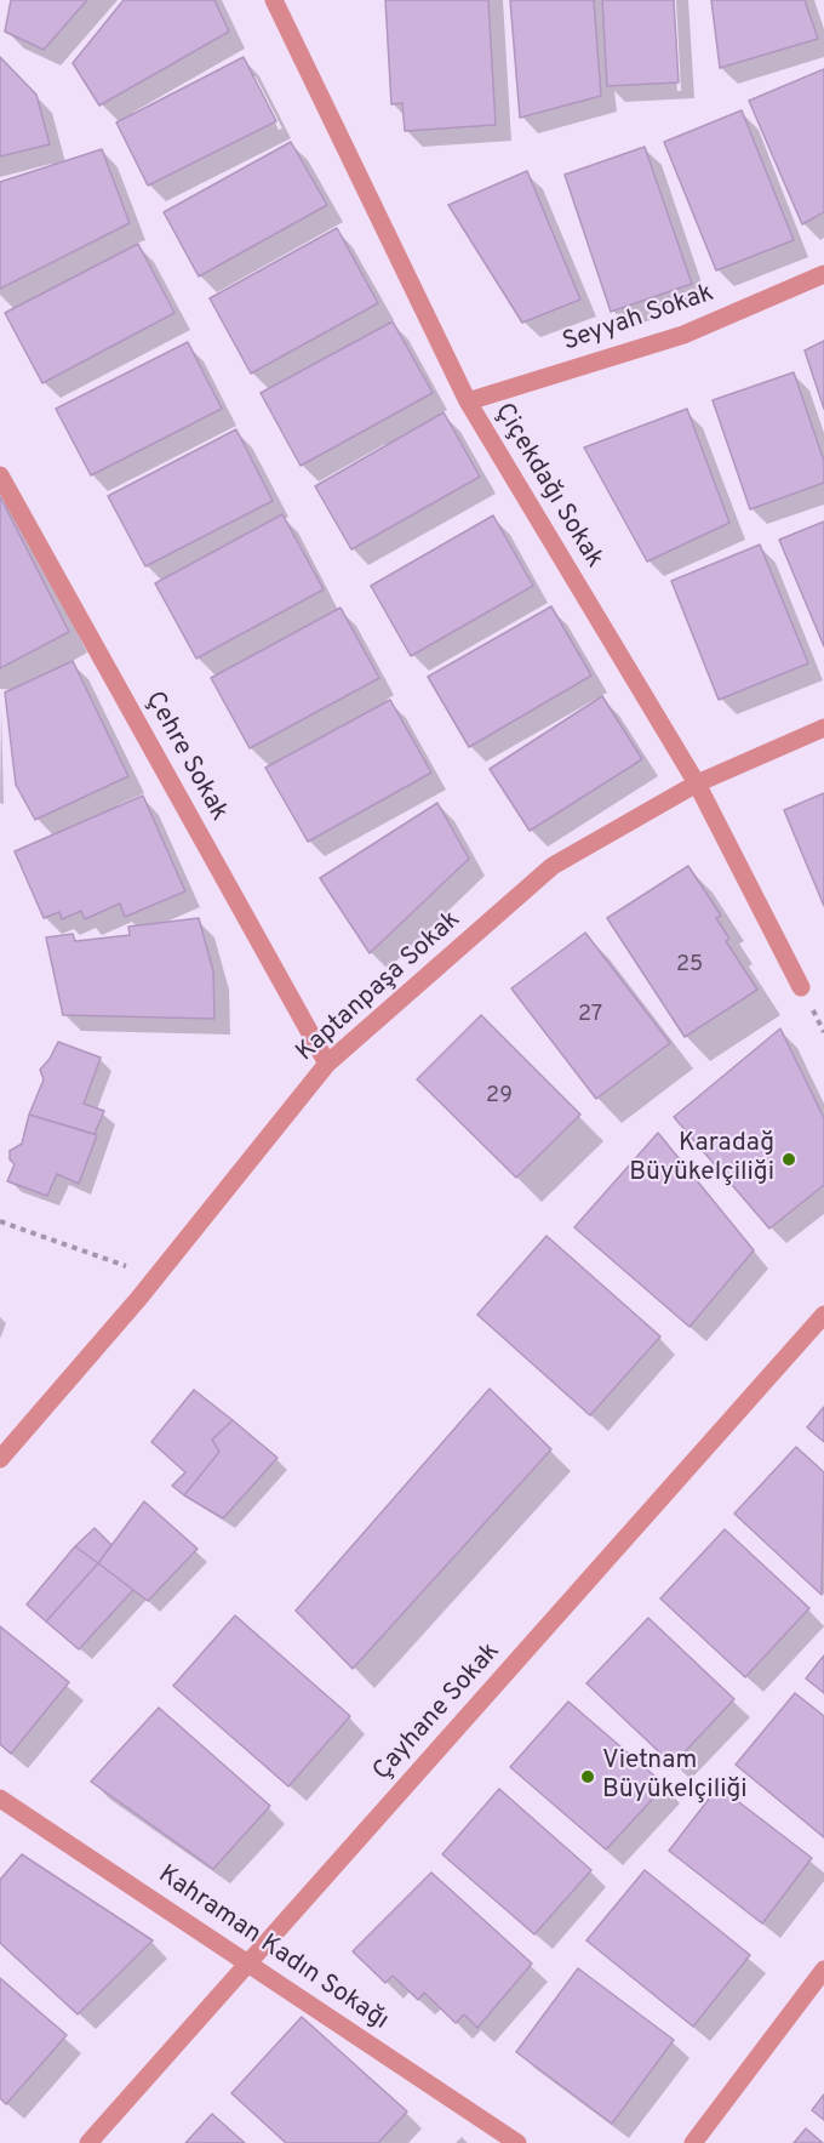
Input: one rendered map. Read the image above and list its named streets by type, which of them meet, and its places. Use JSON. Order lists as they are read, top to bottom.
{
  "streets": {
    "street": [
      "Seyyah Sokak",
      "Çiçekdağı Sokak",
      "Çehre Sokak",
      "Kaptanpaşa Sokak",
      "Çayhane Sokak",
      "Kahraman Kadın Sokağı"
    ]
  },
  "crossings": [
    ["Seyyah Sokak", "Çiçekdağı Sokak"],
    ["Çiçekdağı Sokak", "Kaptanpaşa Sokak"],
    ["Çehre Sokak", "Kaptanpaşa Sokak"],
    ["Çayhane Sokak", "Kahraman Kadın Sokağı"]
  ],
  "places": ["Karadağ Büyükelçiliği", "Vietnam Büyükelçiliği"],
  "house_numbers": ["25", "27", "29"]
}
